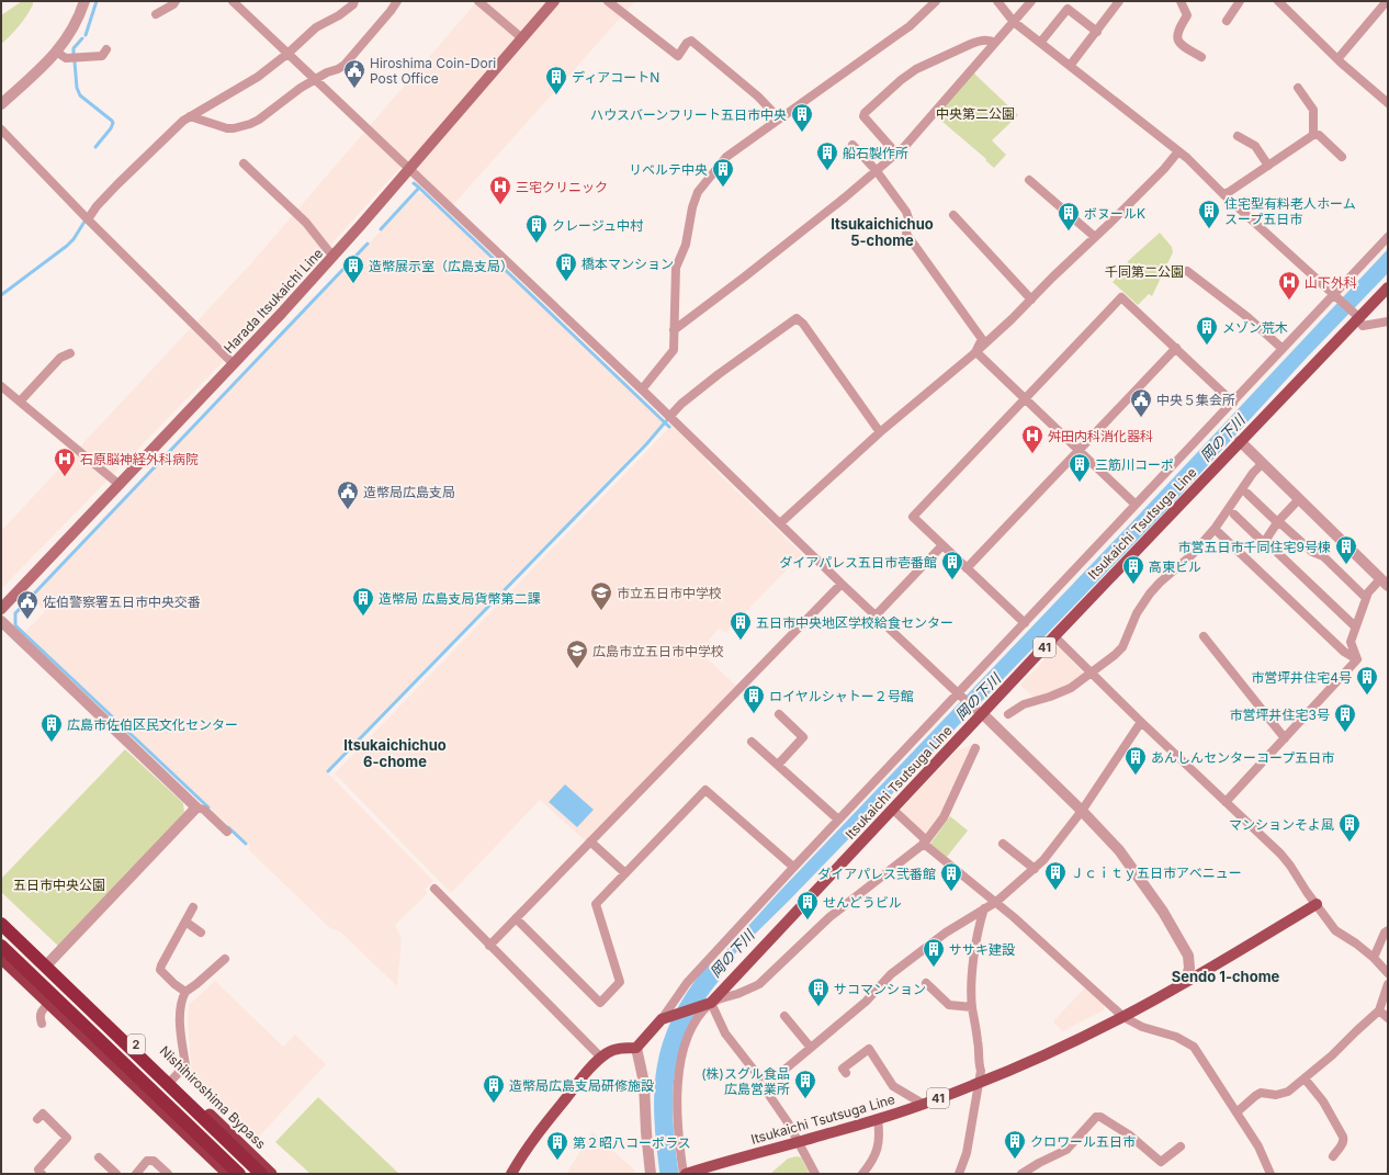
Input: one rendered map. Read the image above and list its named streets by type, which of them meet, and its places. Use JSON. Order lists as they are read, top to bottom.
{
  "streets": {
    "highway": ["2", "Nishihiroshima Bypass"],
    "main road": ["Harada Itsukaichi Line", "Itsukaichi Tsutsuga Line", "41"]
  },
  "districts": ["Itsukaichichuo 5-chome", "Itsukaichichuo 6-chome", "Sendo 1-chome"],
  "water": ["岡の下川"],
  "parks": ["中央第二公園", "千同第二公園", "五日市中央公園"],
  "places": {
    "public building": [
      "Hiroshima Coin-Dori Post Office",
      "中央５集会所",
      "造幣局広島支局",
      "佐伯警察署五日市中央交番"
    ],
    "building": [
      "ディアコートN",
      "ハウスバーンフリート五日市中央",
      "船石製作所",
      "リベルテ中央",
      "住宅型有料老人ホーム スープ五日市",
      "ボヌールK",
      "クレージュ中村",
      "橋本マンション",
      "造幣展示室（広島支局）",
      "メゾン荒木",
      "三筋川コーポ",
      "市営五日市千同住宅9号棟",
      "ダイアパレス五日市壱番館",
      "高東ビル",
      "造幣局 広島支局貨幣第二課",
      "五日市中央地区学校給食センター",
      "市営坪井住宅4号",
      "ロイヤルシャトー２号館",
      "市営坪井住宅3号",
      "広島市佐伯区民文化センター",
      "あんしんセンターコープ五日市",
      "マンションそよ風",
      "Ｊｃｉｔｙ五日市アベニュー",
      "ダイアパレス弐番館",
      "せんどうビル",
      "ササキ建設",
      "サコマンション",
      "(株)スグル食品 広島営業所",
      "造幣局広島支局研修施設",
      "クロワール五日市",
      "第２昭八コーポラス"
    ],
    "hospital": [
      "三宅クリニック",
      "山下外科",
      "舛田内科消化器科",
      "石原脳神経外科病院"
    ],
    "school or university": ["市立五日市中学校", "広島市立五日市中学校"]
  }
}
